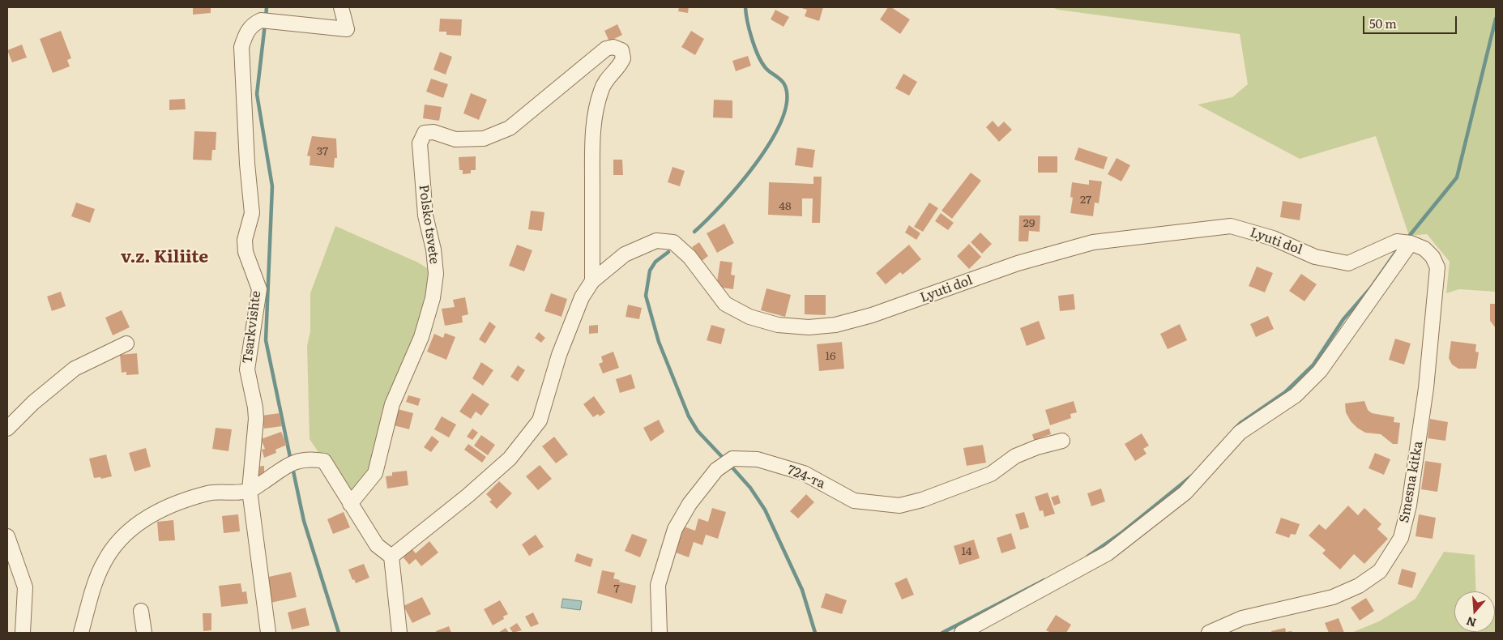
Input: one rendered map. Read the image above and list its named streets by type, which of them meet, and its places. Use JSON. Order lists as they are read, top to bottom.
{
  "streets": {
    "street": [
      "Polsko tsvete",
      "Lyuti dol",
      "Tsarkvishte",
      "724-та",
      "Smesna kitka"
    ]
  },
  "crossings": [
    ["Polsko tsvete", "Lyuti dol"],
    ["Lyuti dol", "Smesna kitka"]
  ],
  "districts": ["v.z. Kiliite"],
  "house_numbers": [
    "37",
    "27",
    "48",
    "29",
    "16",
    "14",
    "7"
  ],
  "scale_bar": "50 m",
  "north": "bottom"
}
